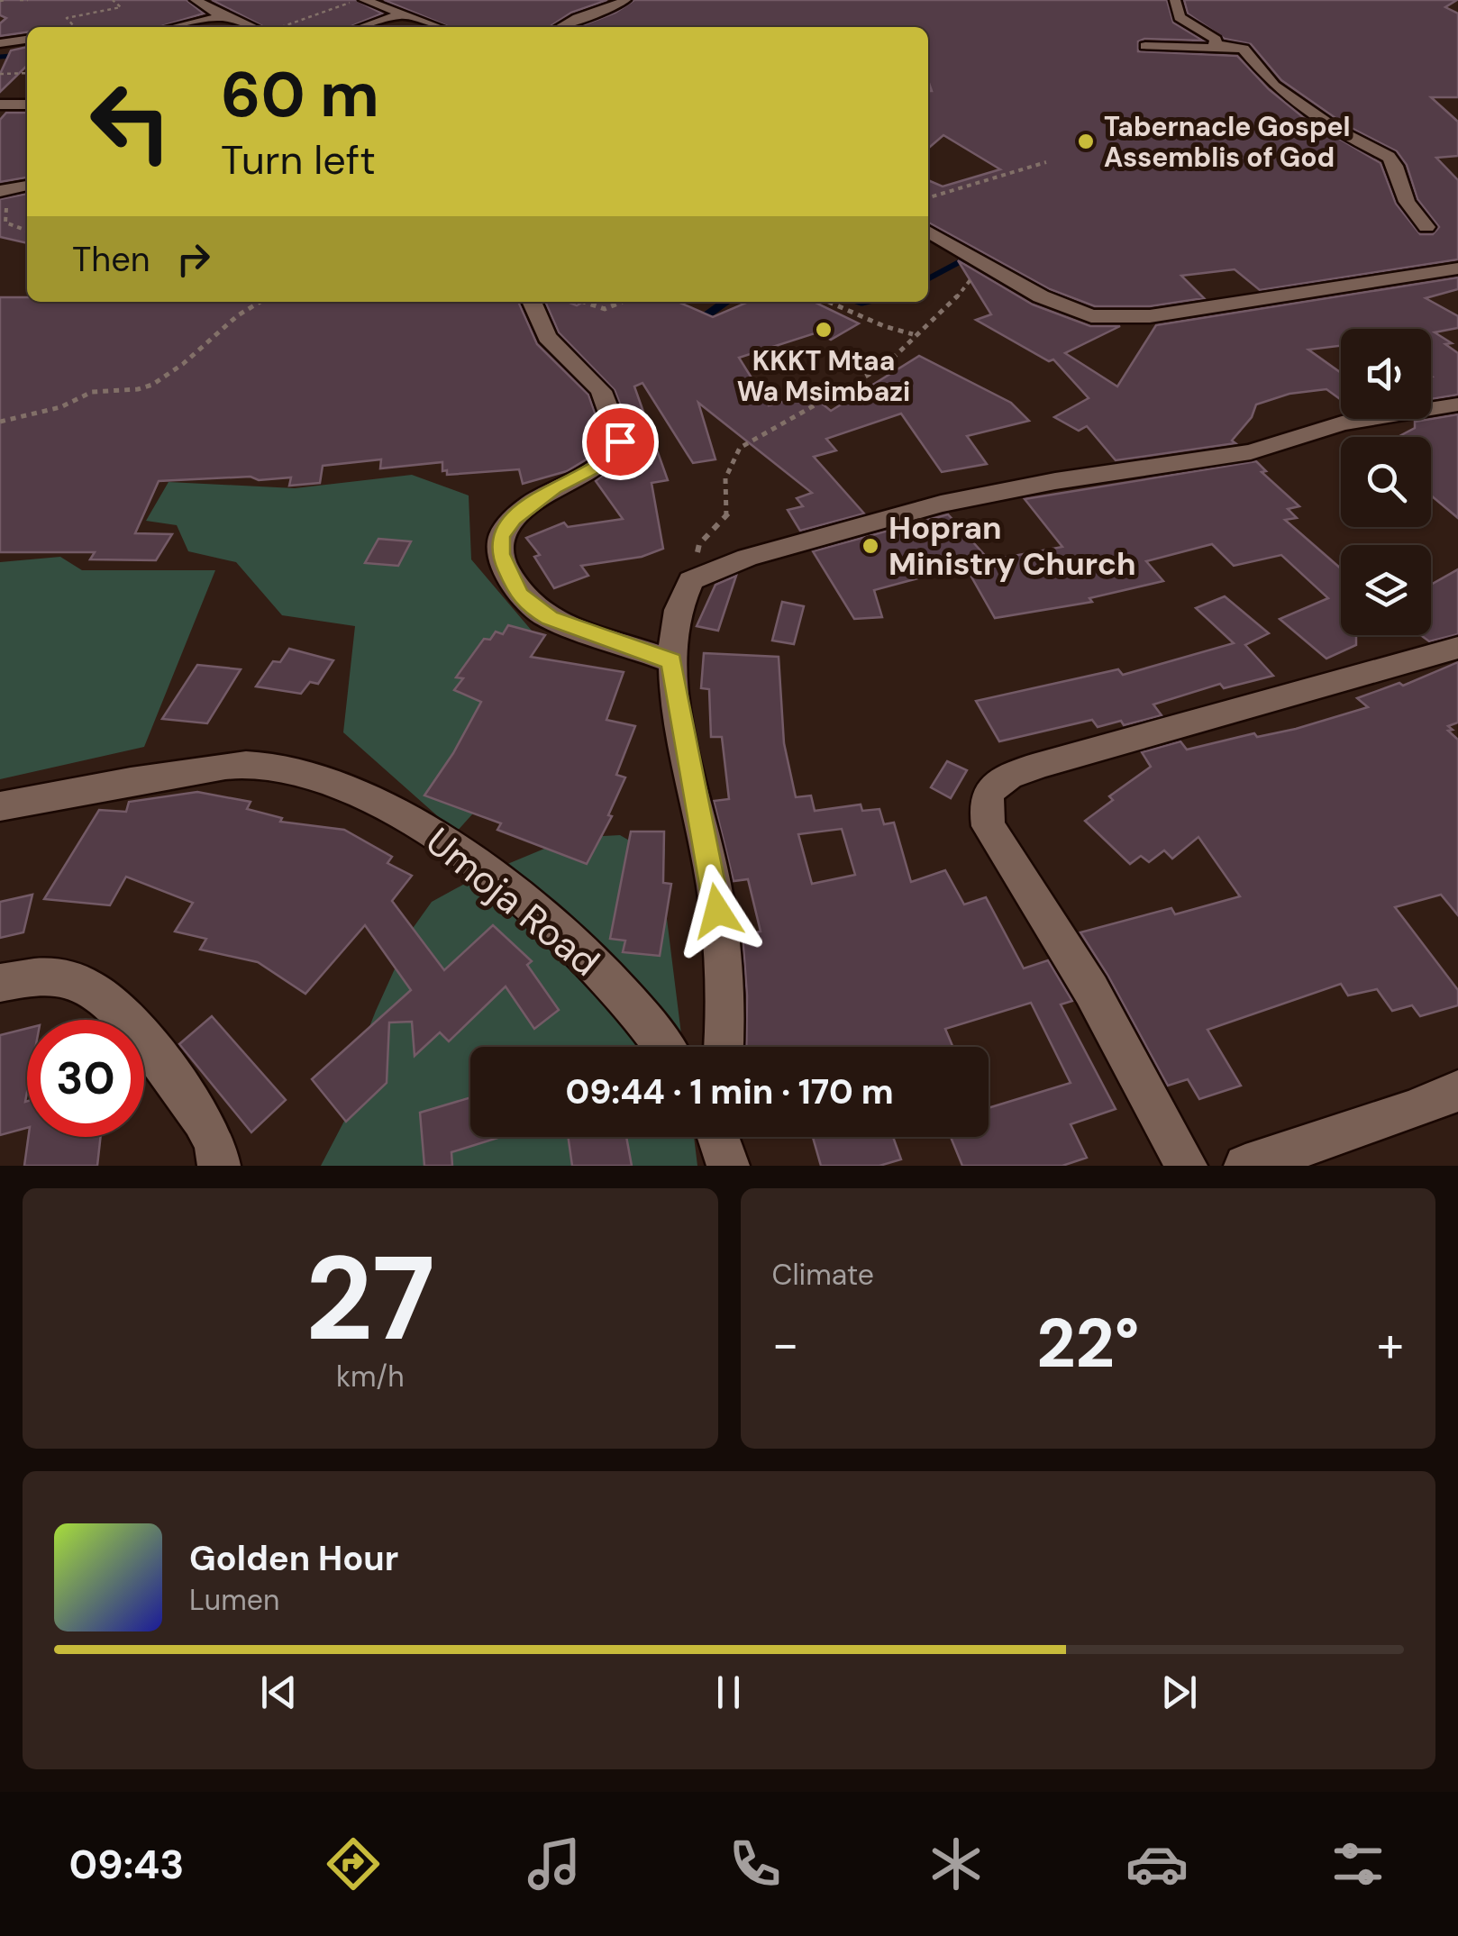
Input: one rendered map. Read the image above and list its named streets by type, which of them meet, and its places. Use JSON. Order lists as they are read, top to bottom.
{
  "streets": {
    "street": ["Umoja Road"]
  },
  "places": ["Tabernacle Gospel Assemblis of God", "KKKT Mtaa Wa Msimbazi", "Hopran Ministry Church"],
  "page": {
    "turn": ["60 m", "Turn left"],
    "then": "Then",
    "limit": "30",
    "trip": "09:44 · 1 min · 170 m",
    "tile": [
      ["27", "km/h"],
      "Climate"
    ],
    "heat": ["−", "22°", "+"],
    "song": ["Golden Hour", "Lumen"],
    "tabs": "09:43"
  }
}
